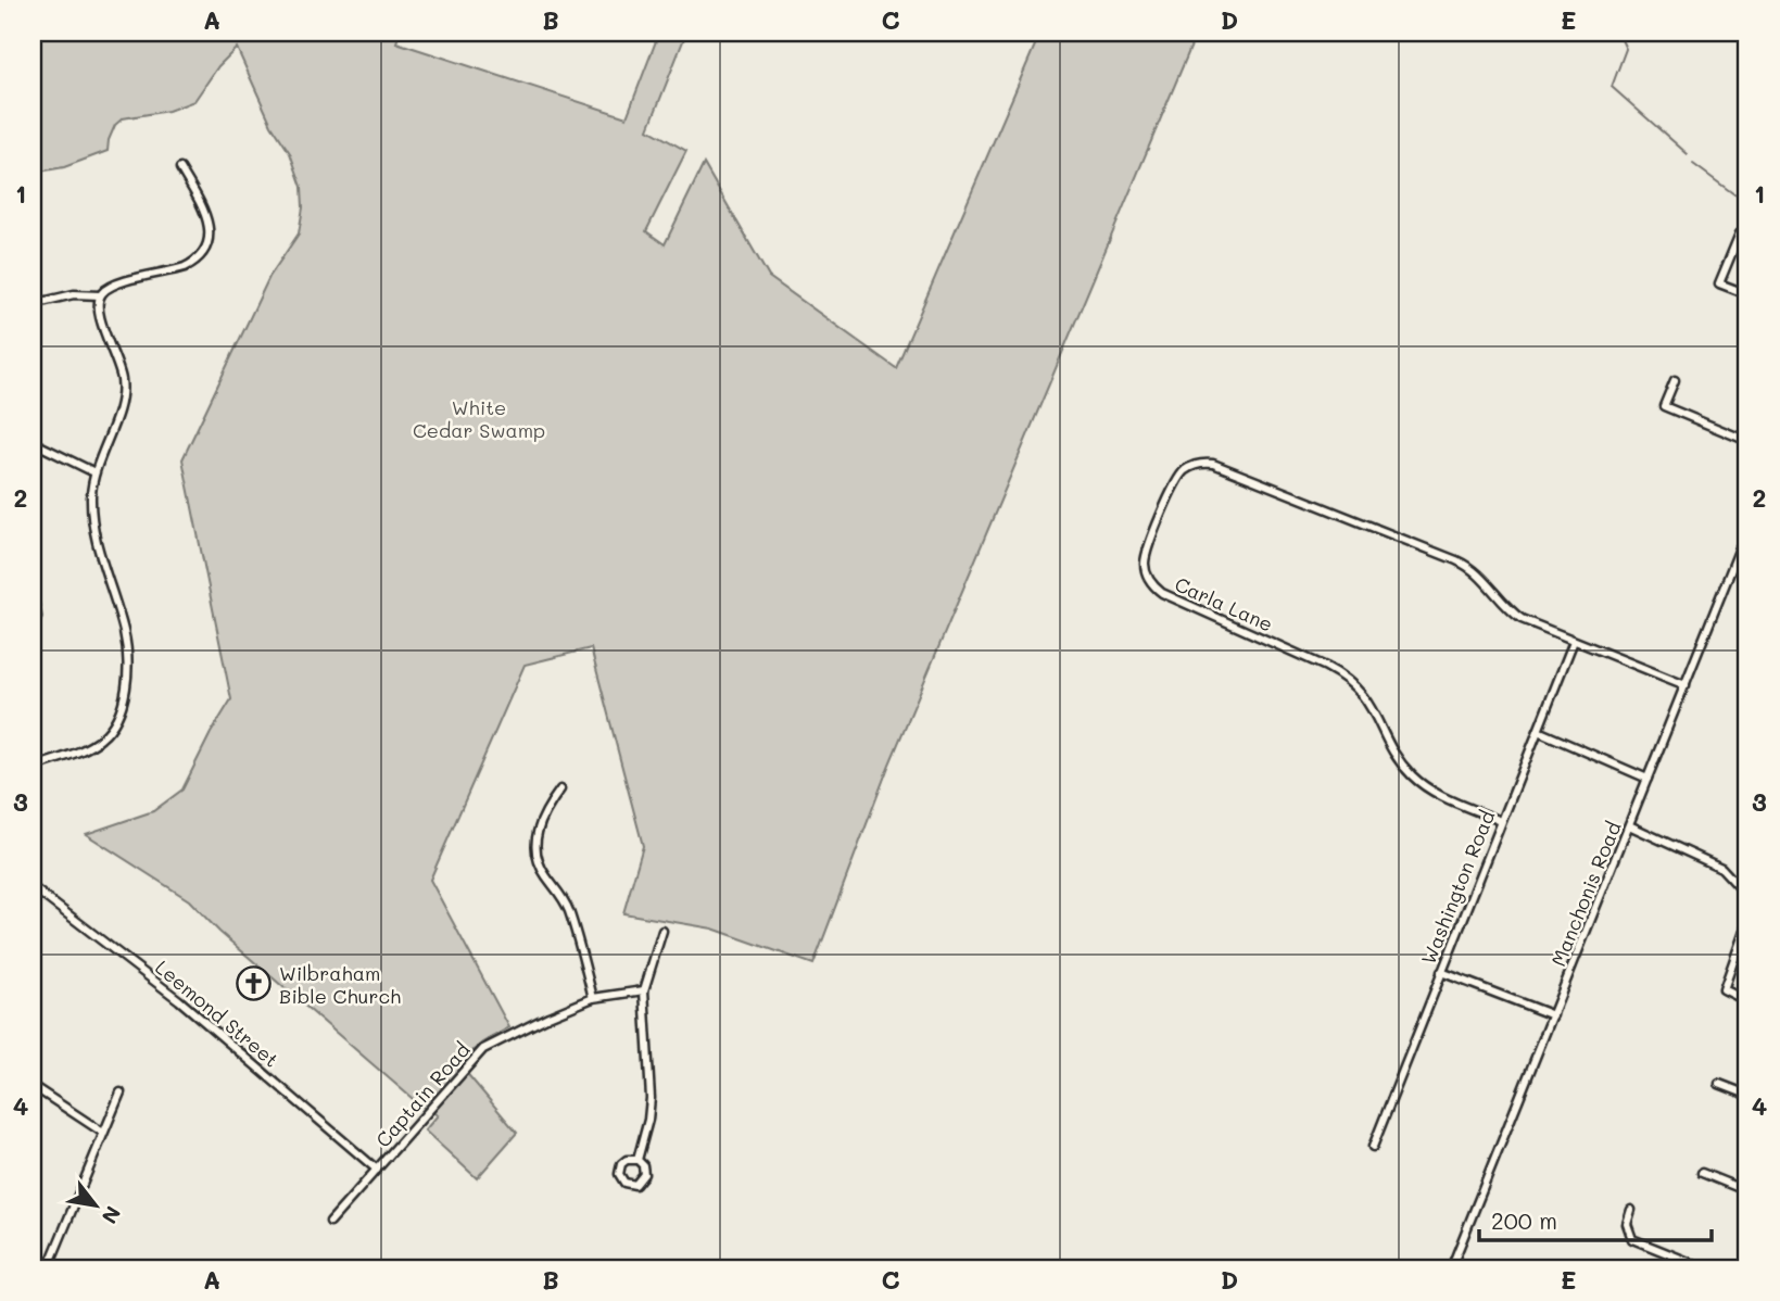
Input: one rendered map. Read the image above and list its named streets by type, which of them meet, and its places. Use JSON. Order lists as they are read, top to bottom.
{
  "streets": {
    "street": [
      "Carla Lane",
      "Washington Road",
      "Manchonis Road",
      "Leemond Street",
      "Captain Road"
    ]
  },
  "crossings": [
    ["Carla Lane", "Washington Road"],
    ["Leemond Street", "Captain Road"]
  ],
  "parks": ["White Cedar Swamp"],
  "places": {
    "church": ["Wilbraham Bible Church"]
  },
  "scale_bar": "200 m",
  "north": "bottom right",
  "grid": {
    "columns": [
      "A",
      "B",
      "C",
      "D",
      "E"
    ],
    "rows": [
      "1",
      "2",
      "3",
      "4"
    ]
  }
}
